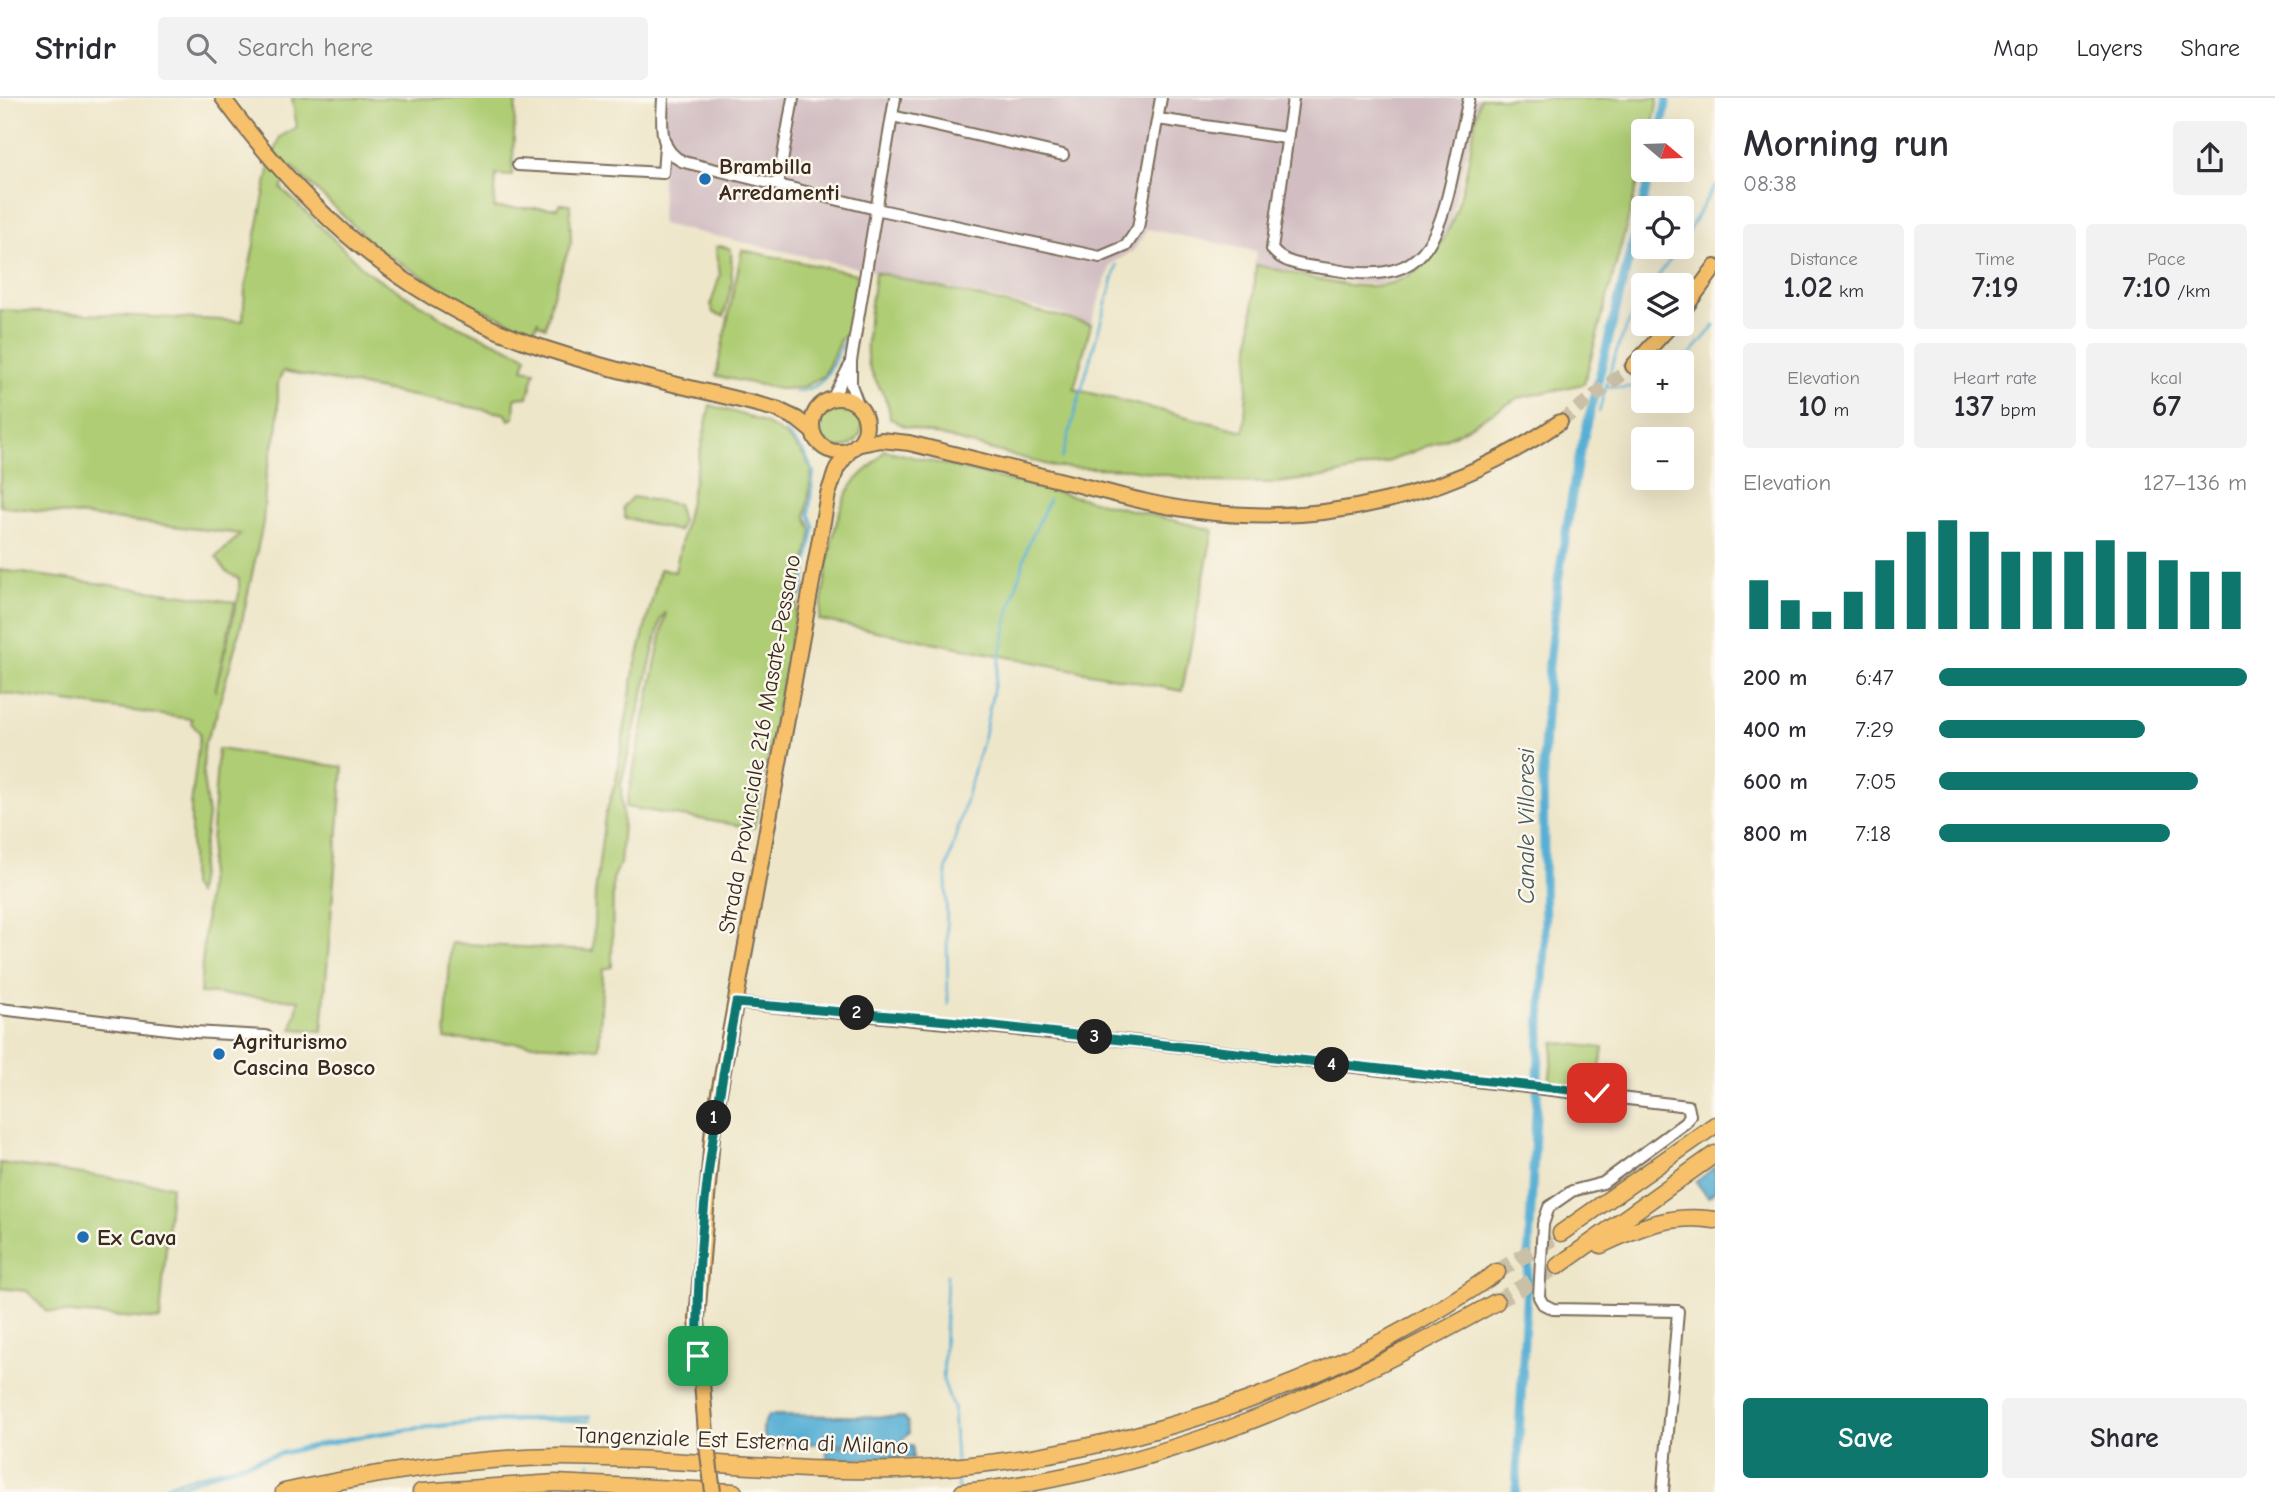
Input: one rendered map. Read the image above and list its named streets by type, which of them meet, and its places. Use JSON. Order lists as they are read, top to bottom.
{
  "streets": {
    "highway": ["Tangenziale Est Esterna di Milano"],
    "main road": ["Strada Provinciale 216 Masate-Pessano"]
  },
  "water": ["Canale Villoresi"],
  "places": ["Brambilla Arredamenti", "Agriturismo Cascina Bosco", "Ex Cava"],
  "north": "right",
  "page": {
    "header": "Stridr",
    "search": "Search here",
    "nav": ["Map", "Layers", "Share"],
    "heading": ["Morning run", "08:38"],
    "map_buttons": ["+", "−"],
    "stats": [
      ["Distance", "1.02 km"],
      ["Time", "7:19"],
      ["Pace", "7:10 /km"],
      ["Elevation", "10 m"],
      ["Heart rate", "137 bpm"],
      ["kcal", "67"]
    ],
    "chart": ["Elevation", "127–136 m"],
    "list": [
      {
        "name": "200 m",
        "note": "6:47"
      },
      {
        "name": "400 m",
        "note": "7:29"
      },
      {
        "name": "600 m",
        "note": "7:05"
      },
      {
        "name": "800 m",
        "note": "7:18"
      }
    ],
    "pins": [
      "2",
      "3",
      "4",
      "1"
    ],
    "buttons": ["Save", "Share"]
  }
}
